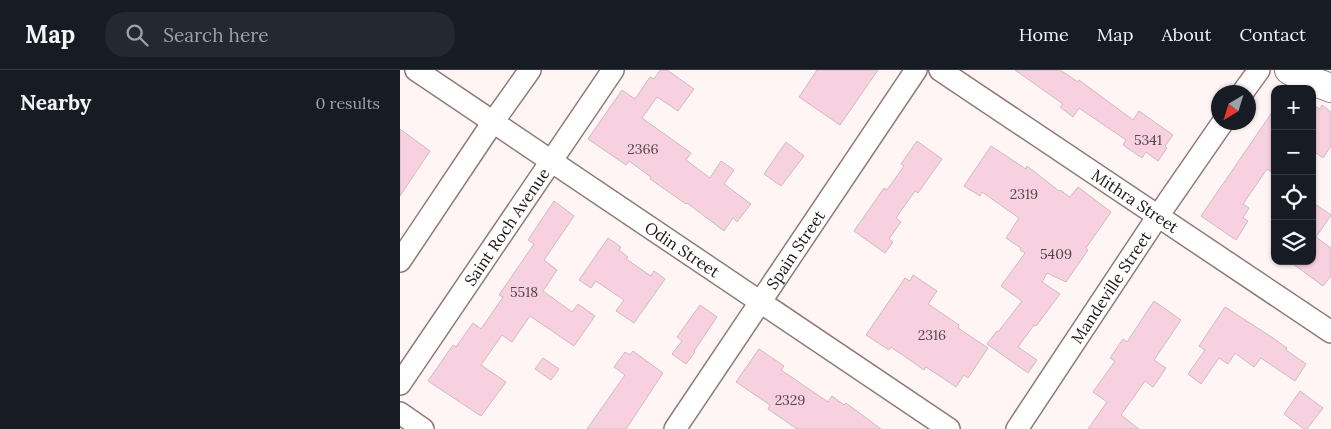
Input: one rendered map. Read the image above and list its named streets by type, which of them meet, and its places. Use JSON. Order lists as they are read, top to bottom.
{
  "streets": {
    "street": [
      "Mithra Street",
      "Saint Roch Avenue",
      "Odin Street",
      "Spain Street",
      "Mandeville Street"
    ]
  },
  "crossings": [
    ["Mithra Street", "Mandeville Street"],
    ["Saint Roch Avenue", "Odin Street"],
    ["Odin Street", "Spain Street"]
  ],
  "house_numbers": [
    "5341",
    "2366",
    "2319",
    "5409",
    "5518",
    "2316",
    "2329"
  ],
  "north": "bottom left",
  "page": {
    "header": "Map",
    "search": "Search here",
    "nav": [
      "Home",
      "Map",
      "About",
      "Contact"
    ],
    "heading": ["Nearby", "0 results"],
    "map_buttons": ["+", "−"]
  }
}
